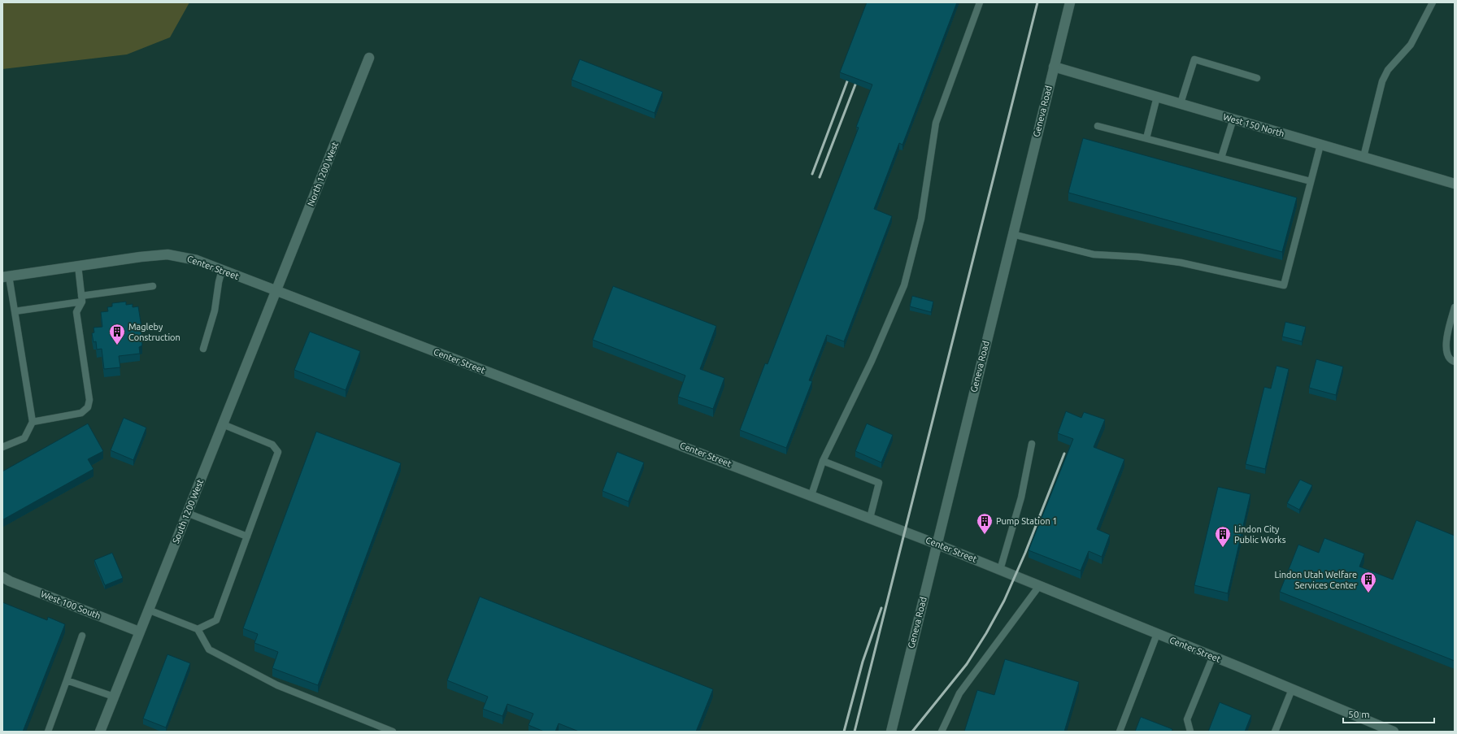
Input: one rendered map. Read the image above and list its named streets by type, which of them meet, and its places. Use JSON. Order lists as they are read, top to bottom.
{
  "streets": {
    "street": [
      "Geneva Road",
      "West 150 North",
      "North 1200 West",
      "Center Street",
      "South 1200 West",
      "West 100 South"
    ]
  },
  "crossings": [
    ["Geneva Road", "West 150 North"],
    ["Geneva Road", "Center Street"],
    ["North 1200 West", "Center Street"],
    ["North 1200 West", "South 1200 West"],
    ["Center Street", "South 1200 West"],
    ["South 1200 West", "West 100 South"]
  ],
  "places": {
    "building": [
      "Magleby Construction",
      "Pump Station 1",
      "Lindon City Public Works",
      "Lindon Utah Welfare Services Center"
    ]
  },
  "scale_bar": "50 m"
}
